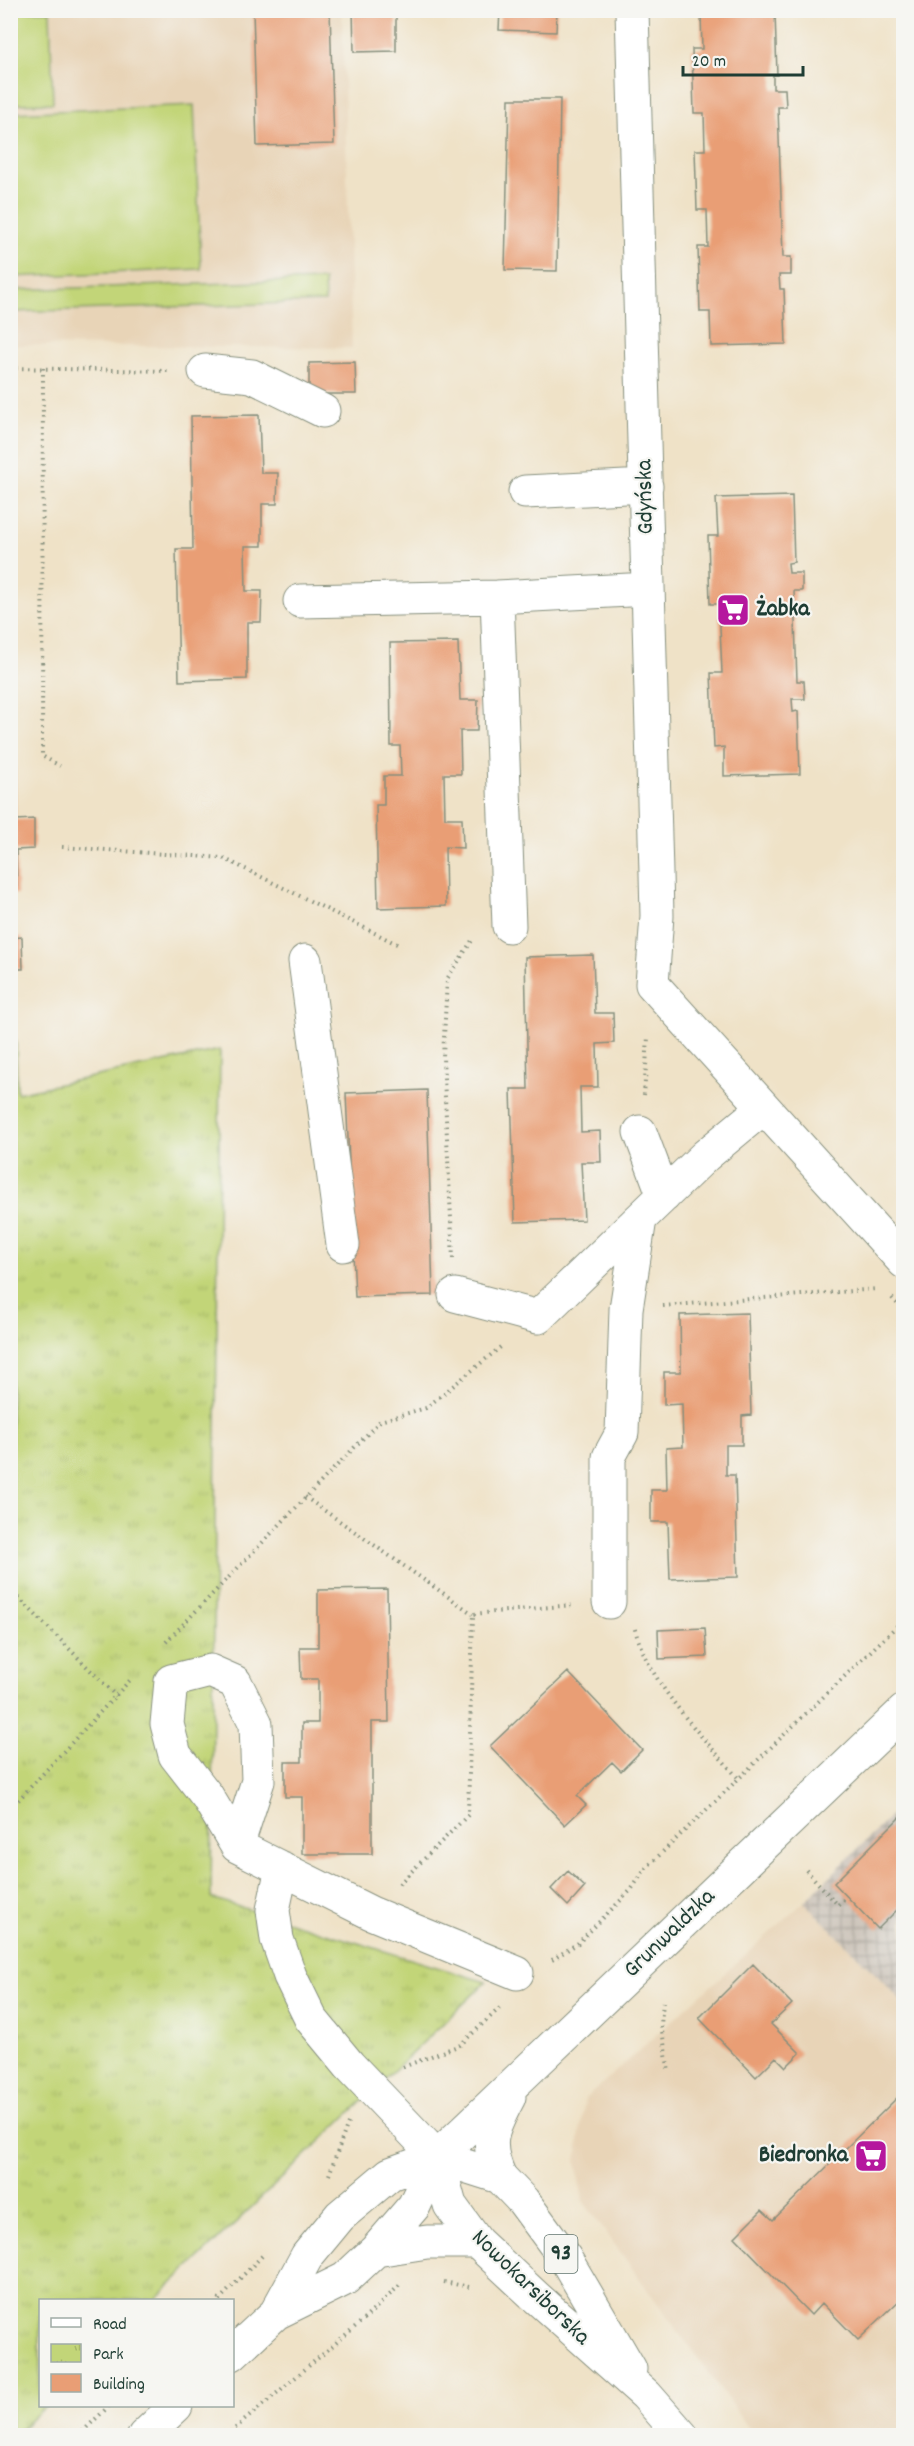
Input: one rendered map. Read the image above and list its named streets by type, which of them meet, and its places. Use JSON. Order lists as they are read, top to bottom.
{
  "streets": {
    "street": [
      "Gdyńska",
      "Grunwaldzka",
      "93",
      "Nowokarsiborska"
    ]
  },
  "crossings": [
    ["Grunwaldzka", "Nowokarsiborska"]
  ],
  "places": {
    "supermarket": ["Żabka", "Biedronka"]
  },
  "legend": ["Road", "Park", "Building"],
  "scale_bar": "20 m"
}
